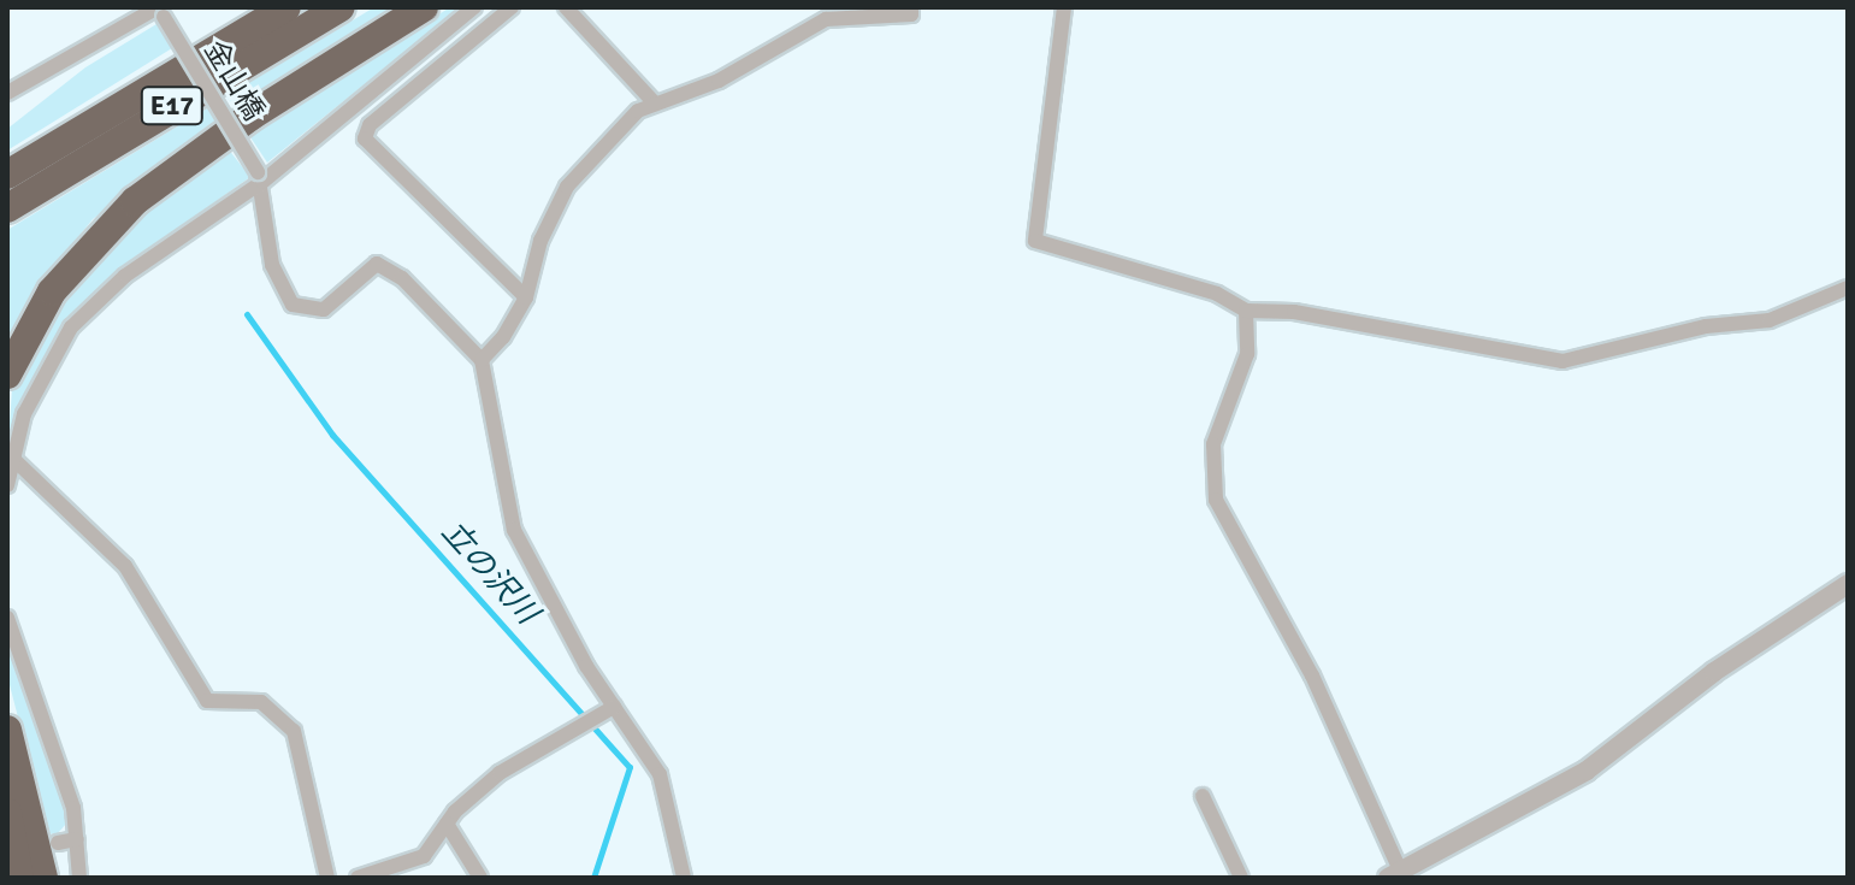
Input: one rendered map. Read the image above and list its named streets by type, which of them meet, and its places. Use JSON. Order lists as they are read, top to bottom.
{
  "streets": {
    "highway": ["E17"],
    "street": ["金山橋"]
  },
  "water": ["立の沢川"]
}
